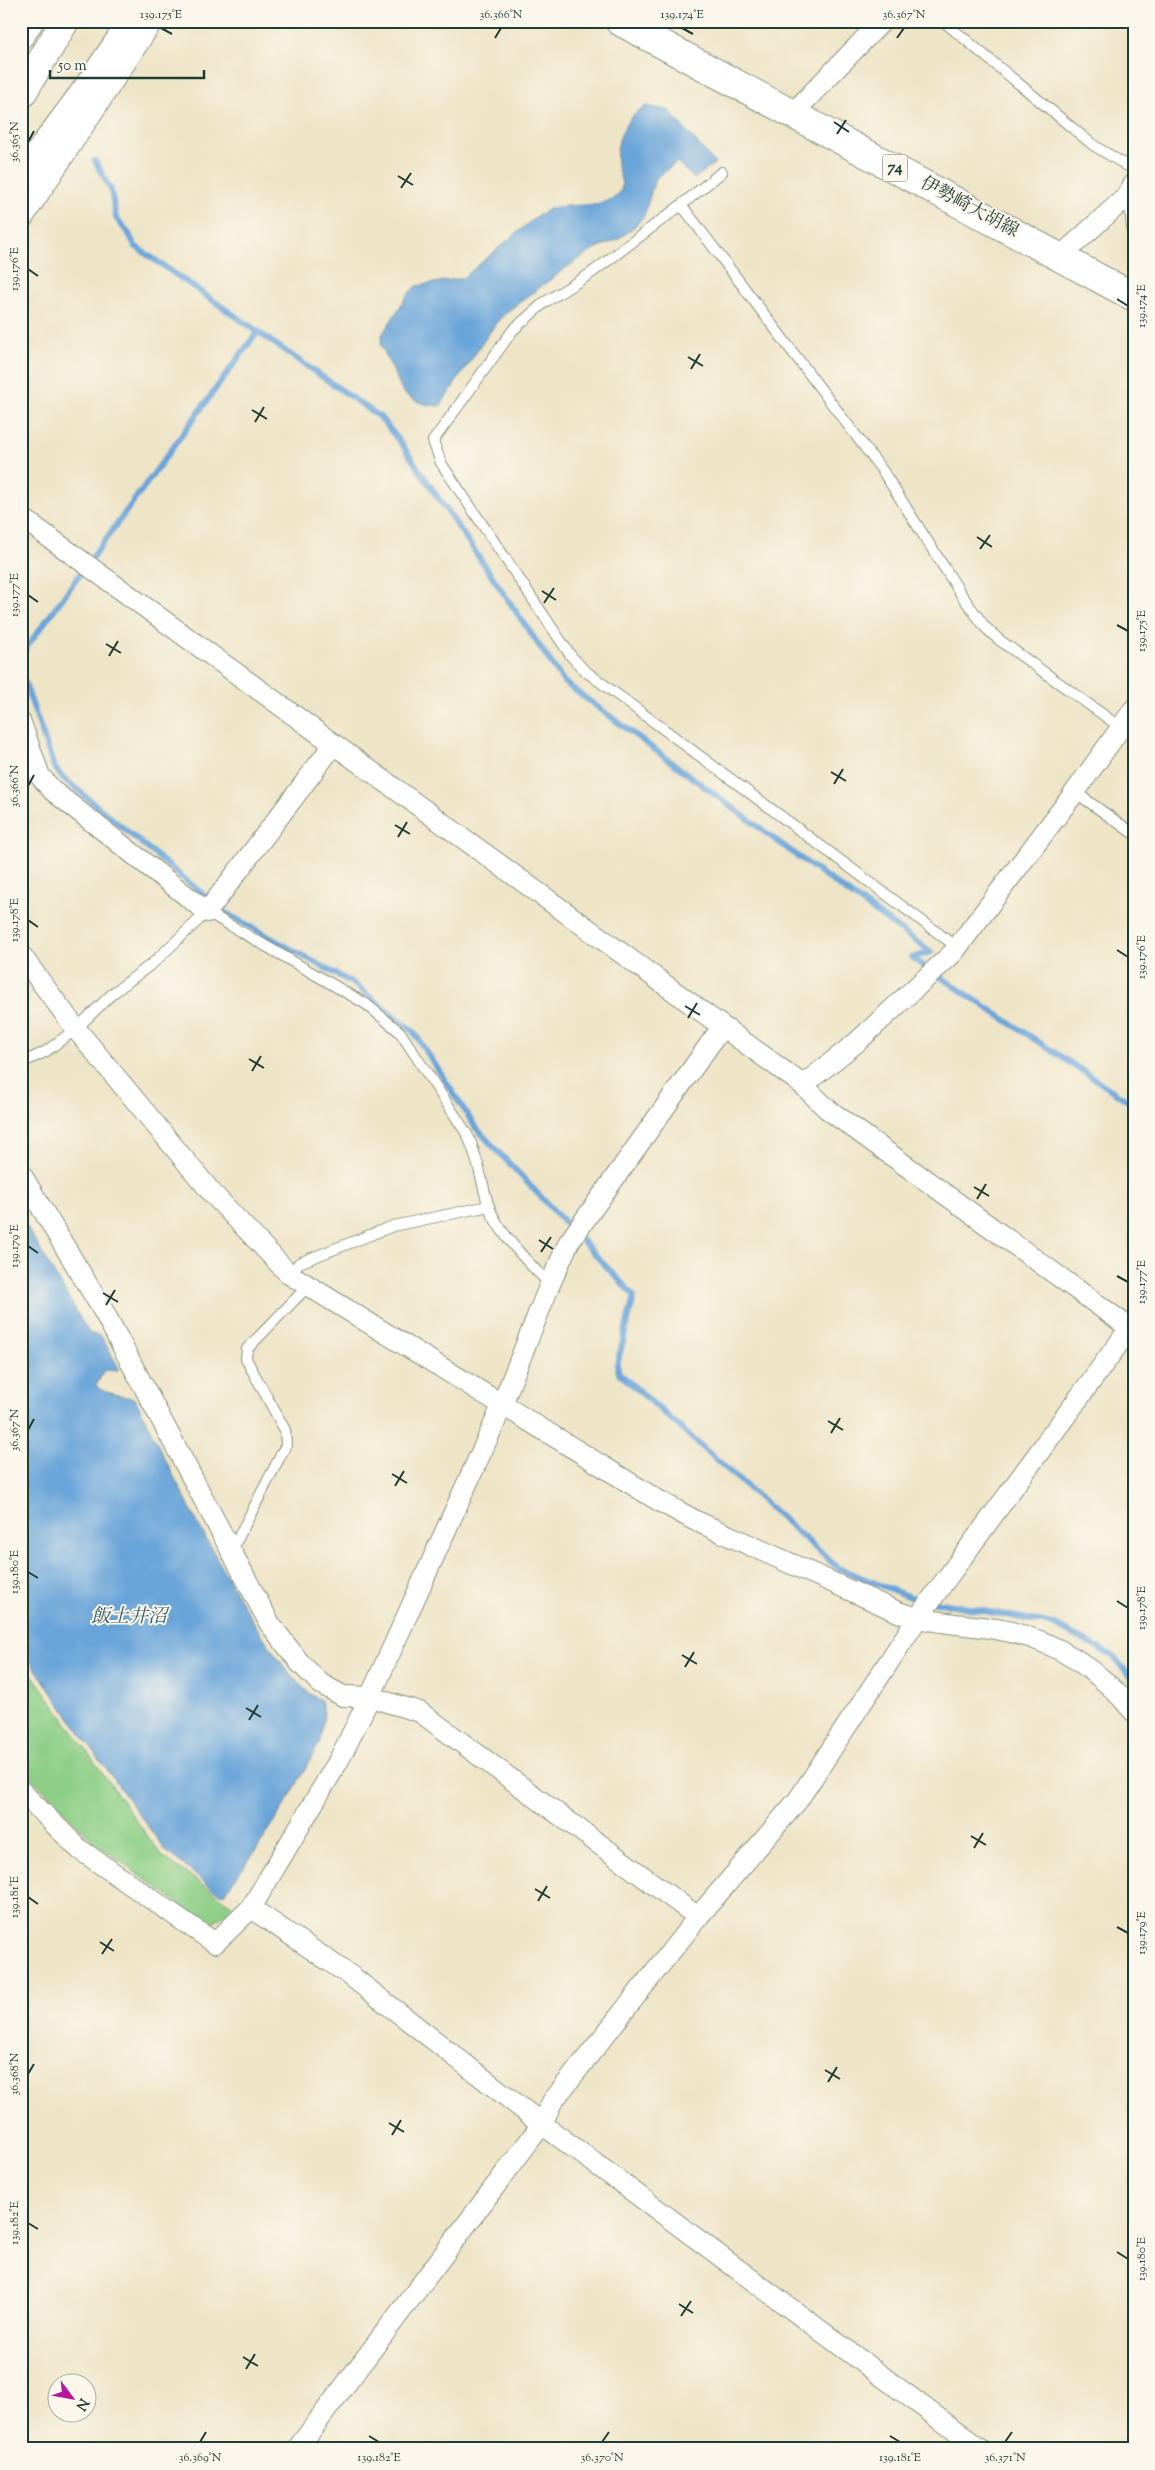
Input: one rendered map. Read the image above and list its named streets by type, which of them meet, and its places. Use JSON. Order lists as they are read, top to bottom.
{
  "streets": {
    "main road": ["74", "伊勢崎大胡線"]
  },
  "water": ["飯土井沼"],
  "scale_bar": "50 m",
  "north": "bottom right",
  "coordinates": [
    "139.175°E",
    "36.366°N",
    "139.174°E",
    "36.367°N",
    "36.365°N",
    "139.176°E",
    "139.177°E",
    "139.178°E",
    "139.179°E",
    "139.180°E",
    "139.181°E",
    "36.368°N",
    "139.182°E",
    "36.369°N",
    "36.370°N",
    "36.371°N"
  ]
}
